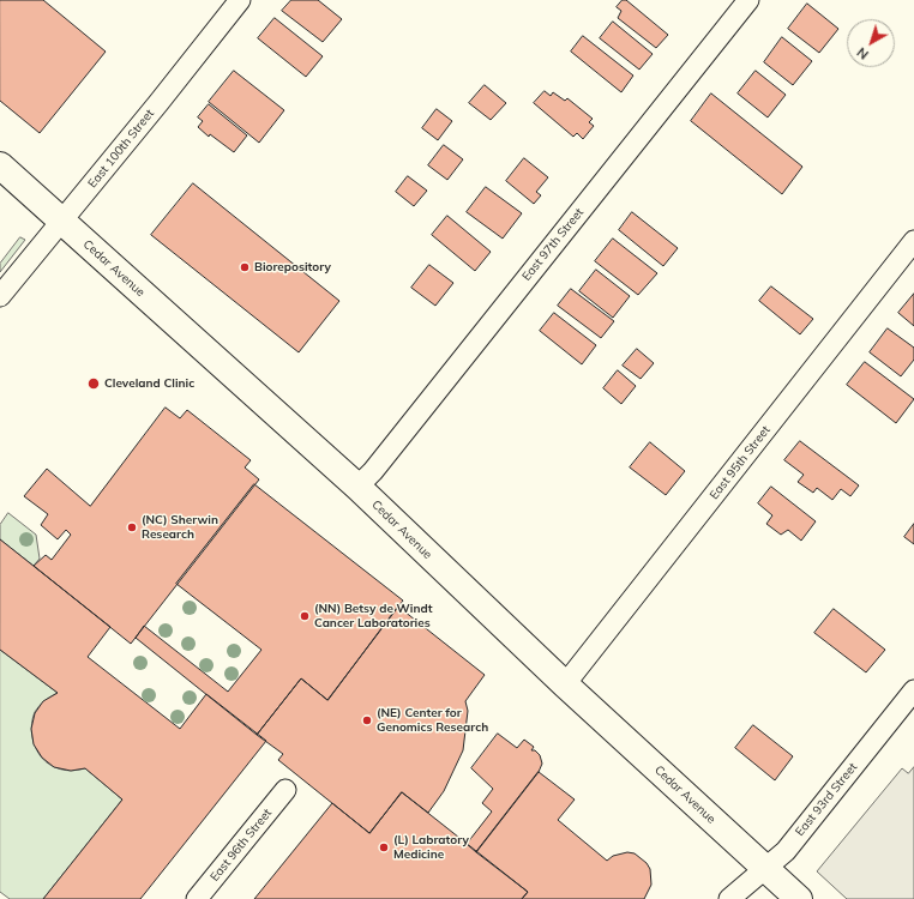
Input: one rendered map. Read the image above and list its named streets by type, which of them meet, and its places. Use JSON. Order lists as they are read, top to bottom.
{
  "streets": {
    "street": [
      "East 100th Street",
      "East 97th Street",
      "Cedar Avenue",
      "East 95th Street",
      "East 93rd Street",
      "East 96th Street"
    ]
  },
  "crossings": [
    ["East 100th Street", "Cedar Avenue"],
    ["East 97th Street", "Cedar Avenue"],
    ["Cedar Avenue", "East 95th Street"],
    ["Cedar Avenue", "East 93rd Street"]
  ],
  "places": [
    "Biorepository",
    "Cleveland Clinic",
    "(NC) Sherwin Research",
    "(NN) Betsy de Windt Cancer Laboratories",
    "(NE) Center for Genomics Research",
    "(L) Labratory Medicine"
  ],
  "north": "bottom left"
}
